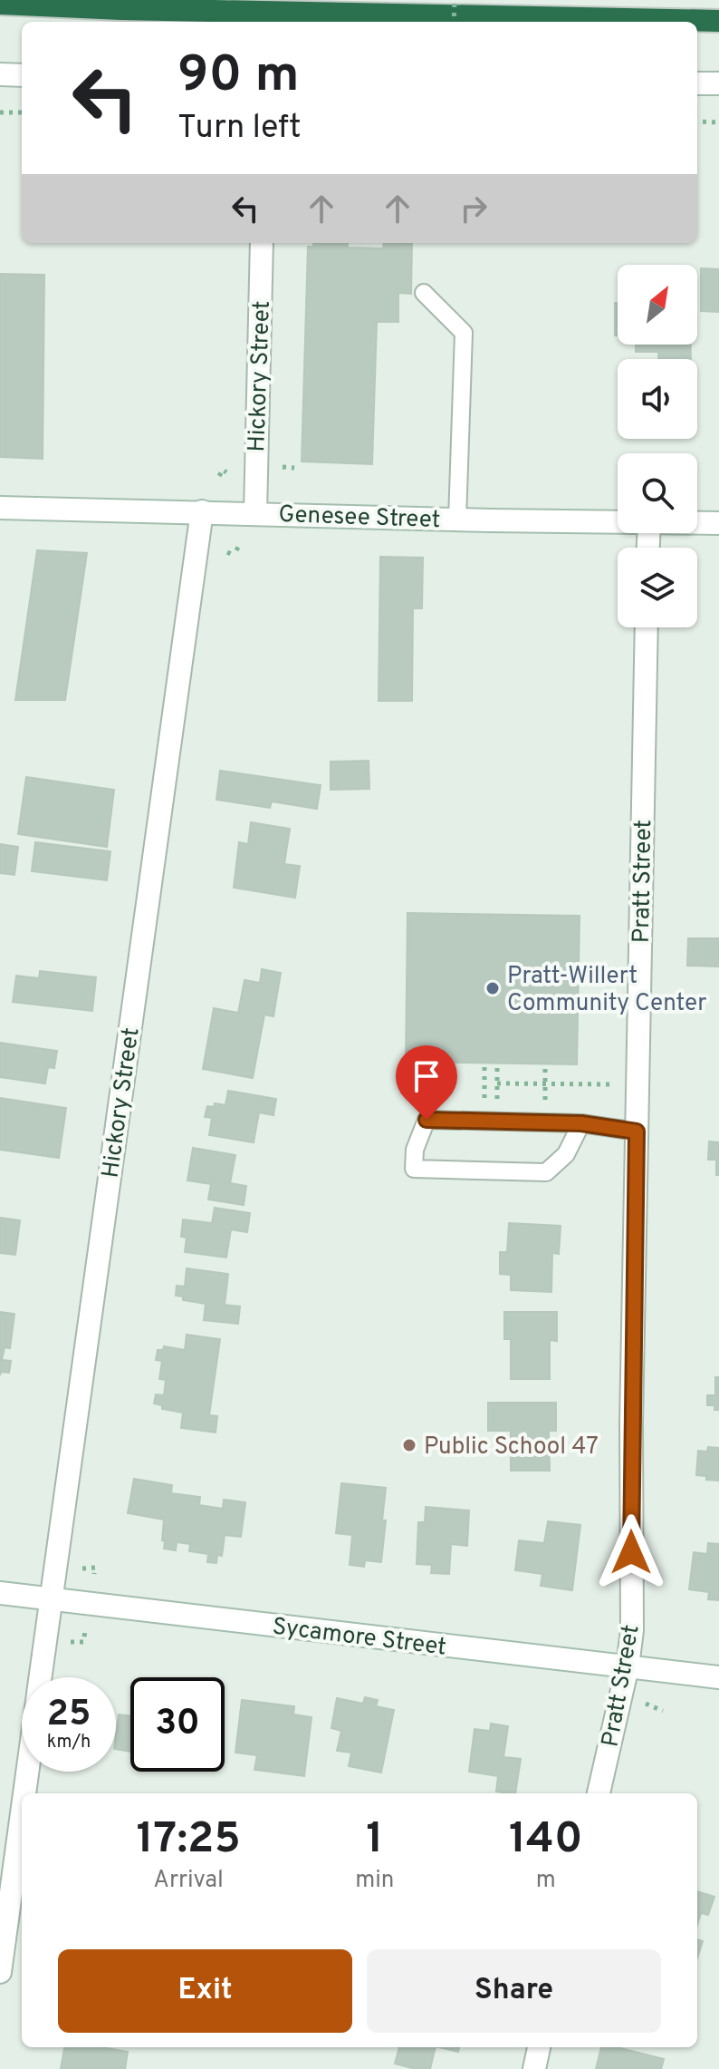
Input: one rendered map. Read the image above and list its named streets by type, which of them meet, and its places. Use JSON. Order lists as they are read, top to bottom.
{
  "streets": {
    "street": [
      "Hickory Street",
      "Genesee Street",
      "Pratt Street",
      "Sycamore Street"
    ]
  },
  "crossings": [
    ["Hickory Street", "Genesee Street"],
    ["Hickory Street", "Sycamore Street"],
    ["Pratt Street", "Sycamore Street"]
  ],
  "places": ["Pratt-Willert Community Center", "Public School 47"],
  "north": "top right",
  "page": {
    "turn": ["90 m", "Turn left"],
    "speed": "25 km/h",
    "limit": "30",
    "eta": [
      "17:25",
      "Arrival",
      "1",
      "min",
      "140",
      "m"
    ],
    "buttons": ["Exit", "Share"]
  }
}
